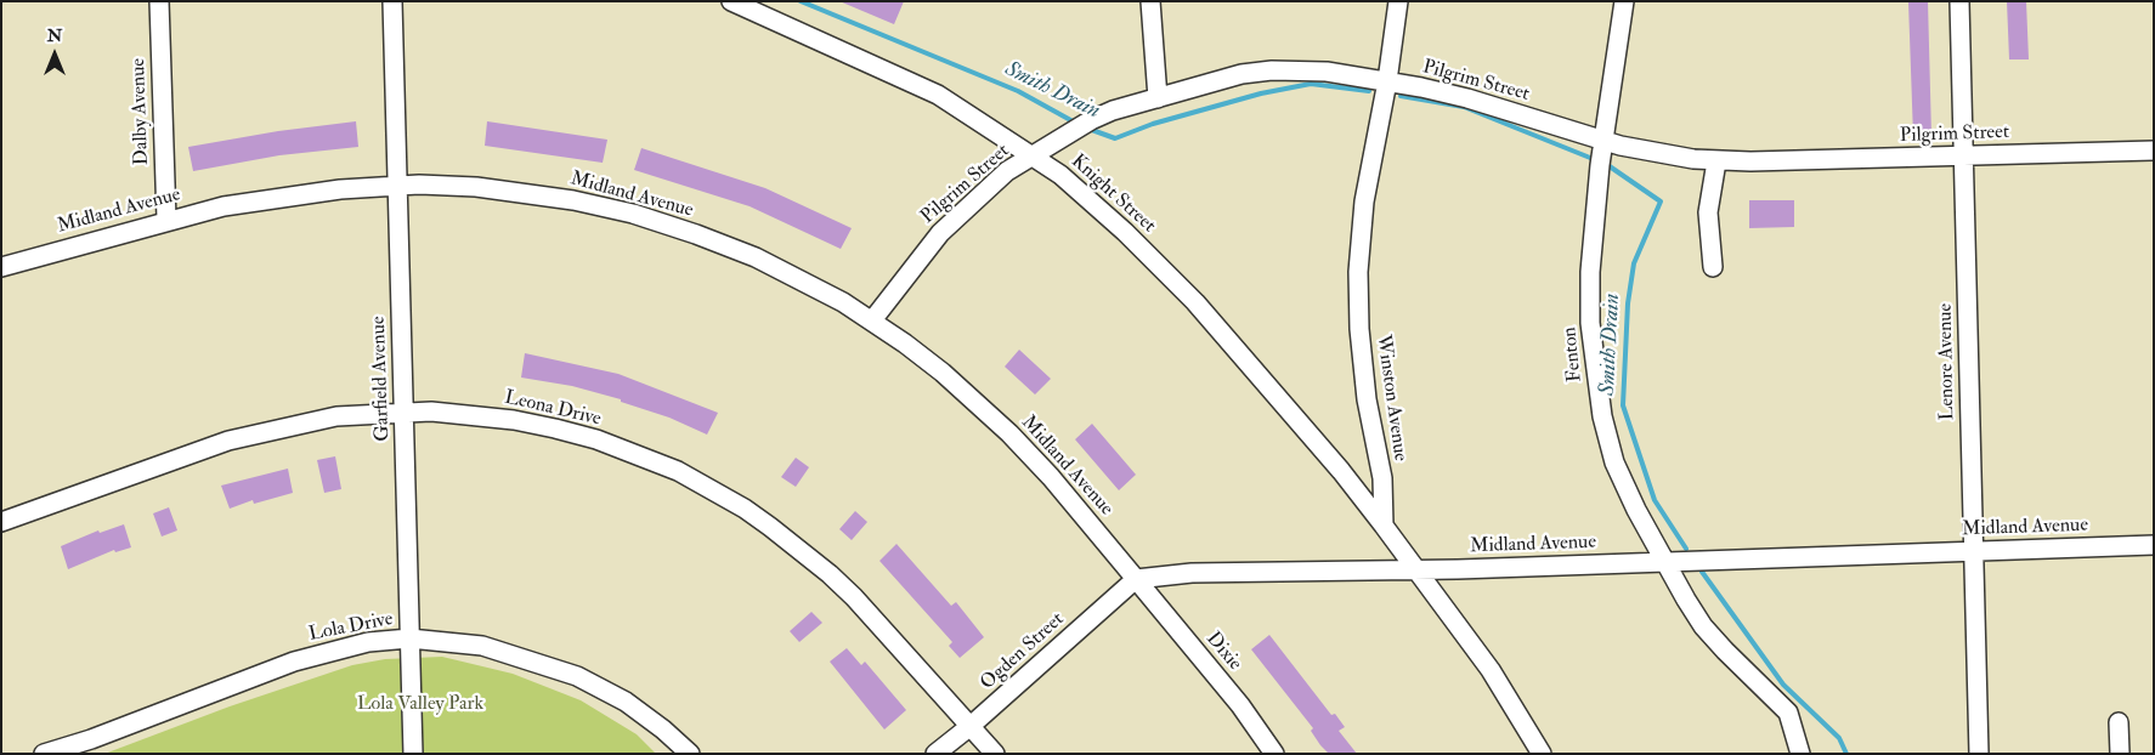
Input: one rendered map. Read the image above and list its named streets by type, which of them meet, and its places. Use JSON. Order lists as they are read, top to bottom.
{
  "streets": {
    "street": [
      "Pilgrim Street",
      "Dalby Avenue",
      "Knight Street",
      "Midland Avenue",
      "Fenton",
      "Lenore Avenue",
      "Garfield Avenue",
      "Winston Avenue",
      "Leona Drive",
      "Lola Drive",
      "Ogden Street",
      "Dixie"
    ]
  },
  "crossings": [
    ["Pilgrim Street", "Knight Street"],
    ["Pilgrim Street", "Midland Avenue"],
    ["Pilgrim Street", "Fenton"],
    ["Pilgrim Street", "Lenore Avenue"],
    ["Pilgrim Street", "Winston Avenue"],
    ["Dalby Avenue", "Midland Avenue"],
    ["Knight Street", "Winston Avenue"],
    ["Midland Avenue", "Fenton"],
    ["Midland Avenue", "Lenore Avenue"],
    ["Midland Avenue", "Garfield Avenue"],
    ["Midland Avenue", "Ogden Street"],
    ["Midland Avenue", "Dixie"],
    ["Garfield Avenue", "Leona Drive"],
    ["Garfield Avenue", "Lola Drive"],
    ["Leona Drive", "Ogden Street"],
    ["Ogden Street", "Dixie"]
  ],
  "water": ["Smith Drain"],
  "parks": ["Lola Valley Park"],
  "north": "top"
}
